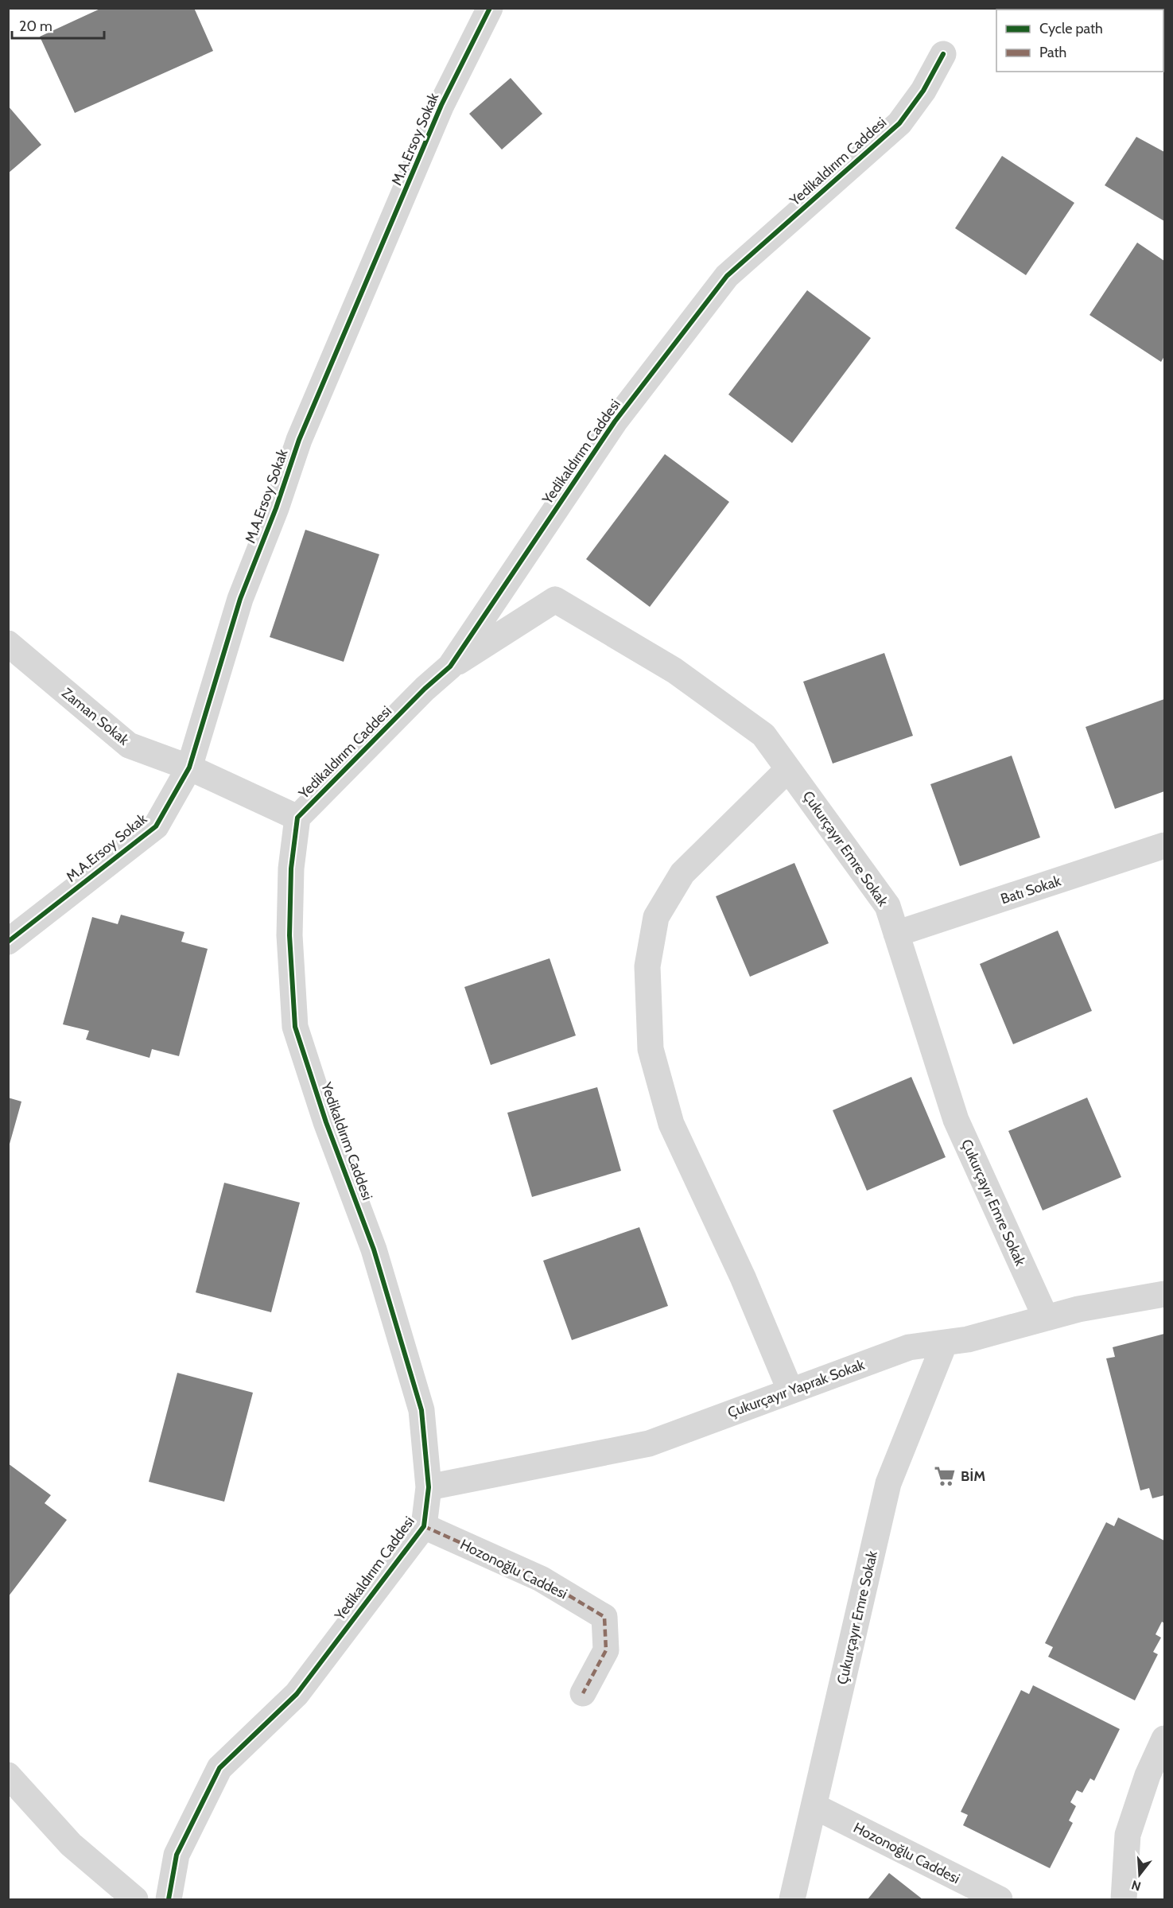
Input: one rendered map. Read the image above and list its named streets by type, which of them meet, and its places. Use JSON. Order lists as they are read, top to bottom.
{
  "streets": {
    "street": [
      "M.A.Ersoy Sokak",
      "Yedikaldırım Caddesi",
      "Zaman Sokak",
      "Çukurçayır Emre Sokak",
      "Batı Sokak",
      "Çukurçayır Yaprak Sokak",
      "Hozonoğlu Caddesi"
    ]
  },
  "crossings": [
    ["M.A.Ersoy Sokak", "Zaman Sokak"],
    ["Yedikaldırım Caddesi", "Zaman Sokak"],
    ["Yedikaldırım Caddesi", "Çukurçayır Emre Sokak"],
    ["Yedikaldırım Caddesi", "Çukurçayır Yaprak Sokak"],
    ["Yedikaldırım Caddesi", "Hozonoğlu Caddesi"],
    ["Çukurçayır Emre Sokak", "Batı Sokak"],
    ["Çukurçayır Emre Sokak", "Çukurçayır Yaprak Sokak"],
    ["Çukurçayır Emre Sokak", "Hozonoğlu Caddesi"]
  ],
  "places": {
    "supermarket": ["BİM"]
  },
  "legend": ["Cycle path", "Path"],
  "scale_bar": "20 m",
  "north": "bottom"
}
